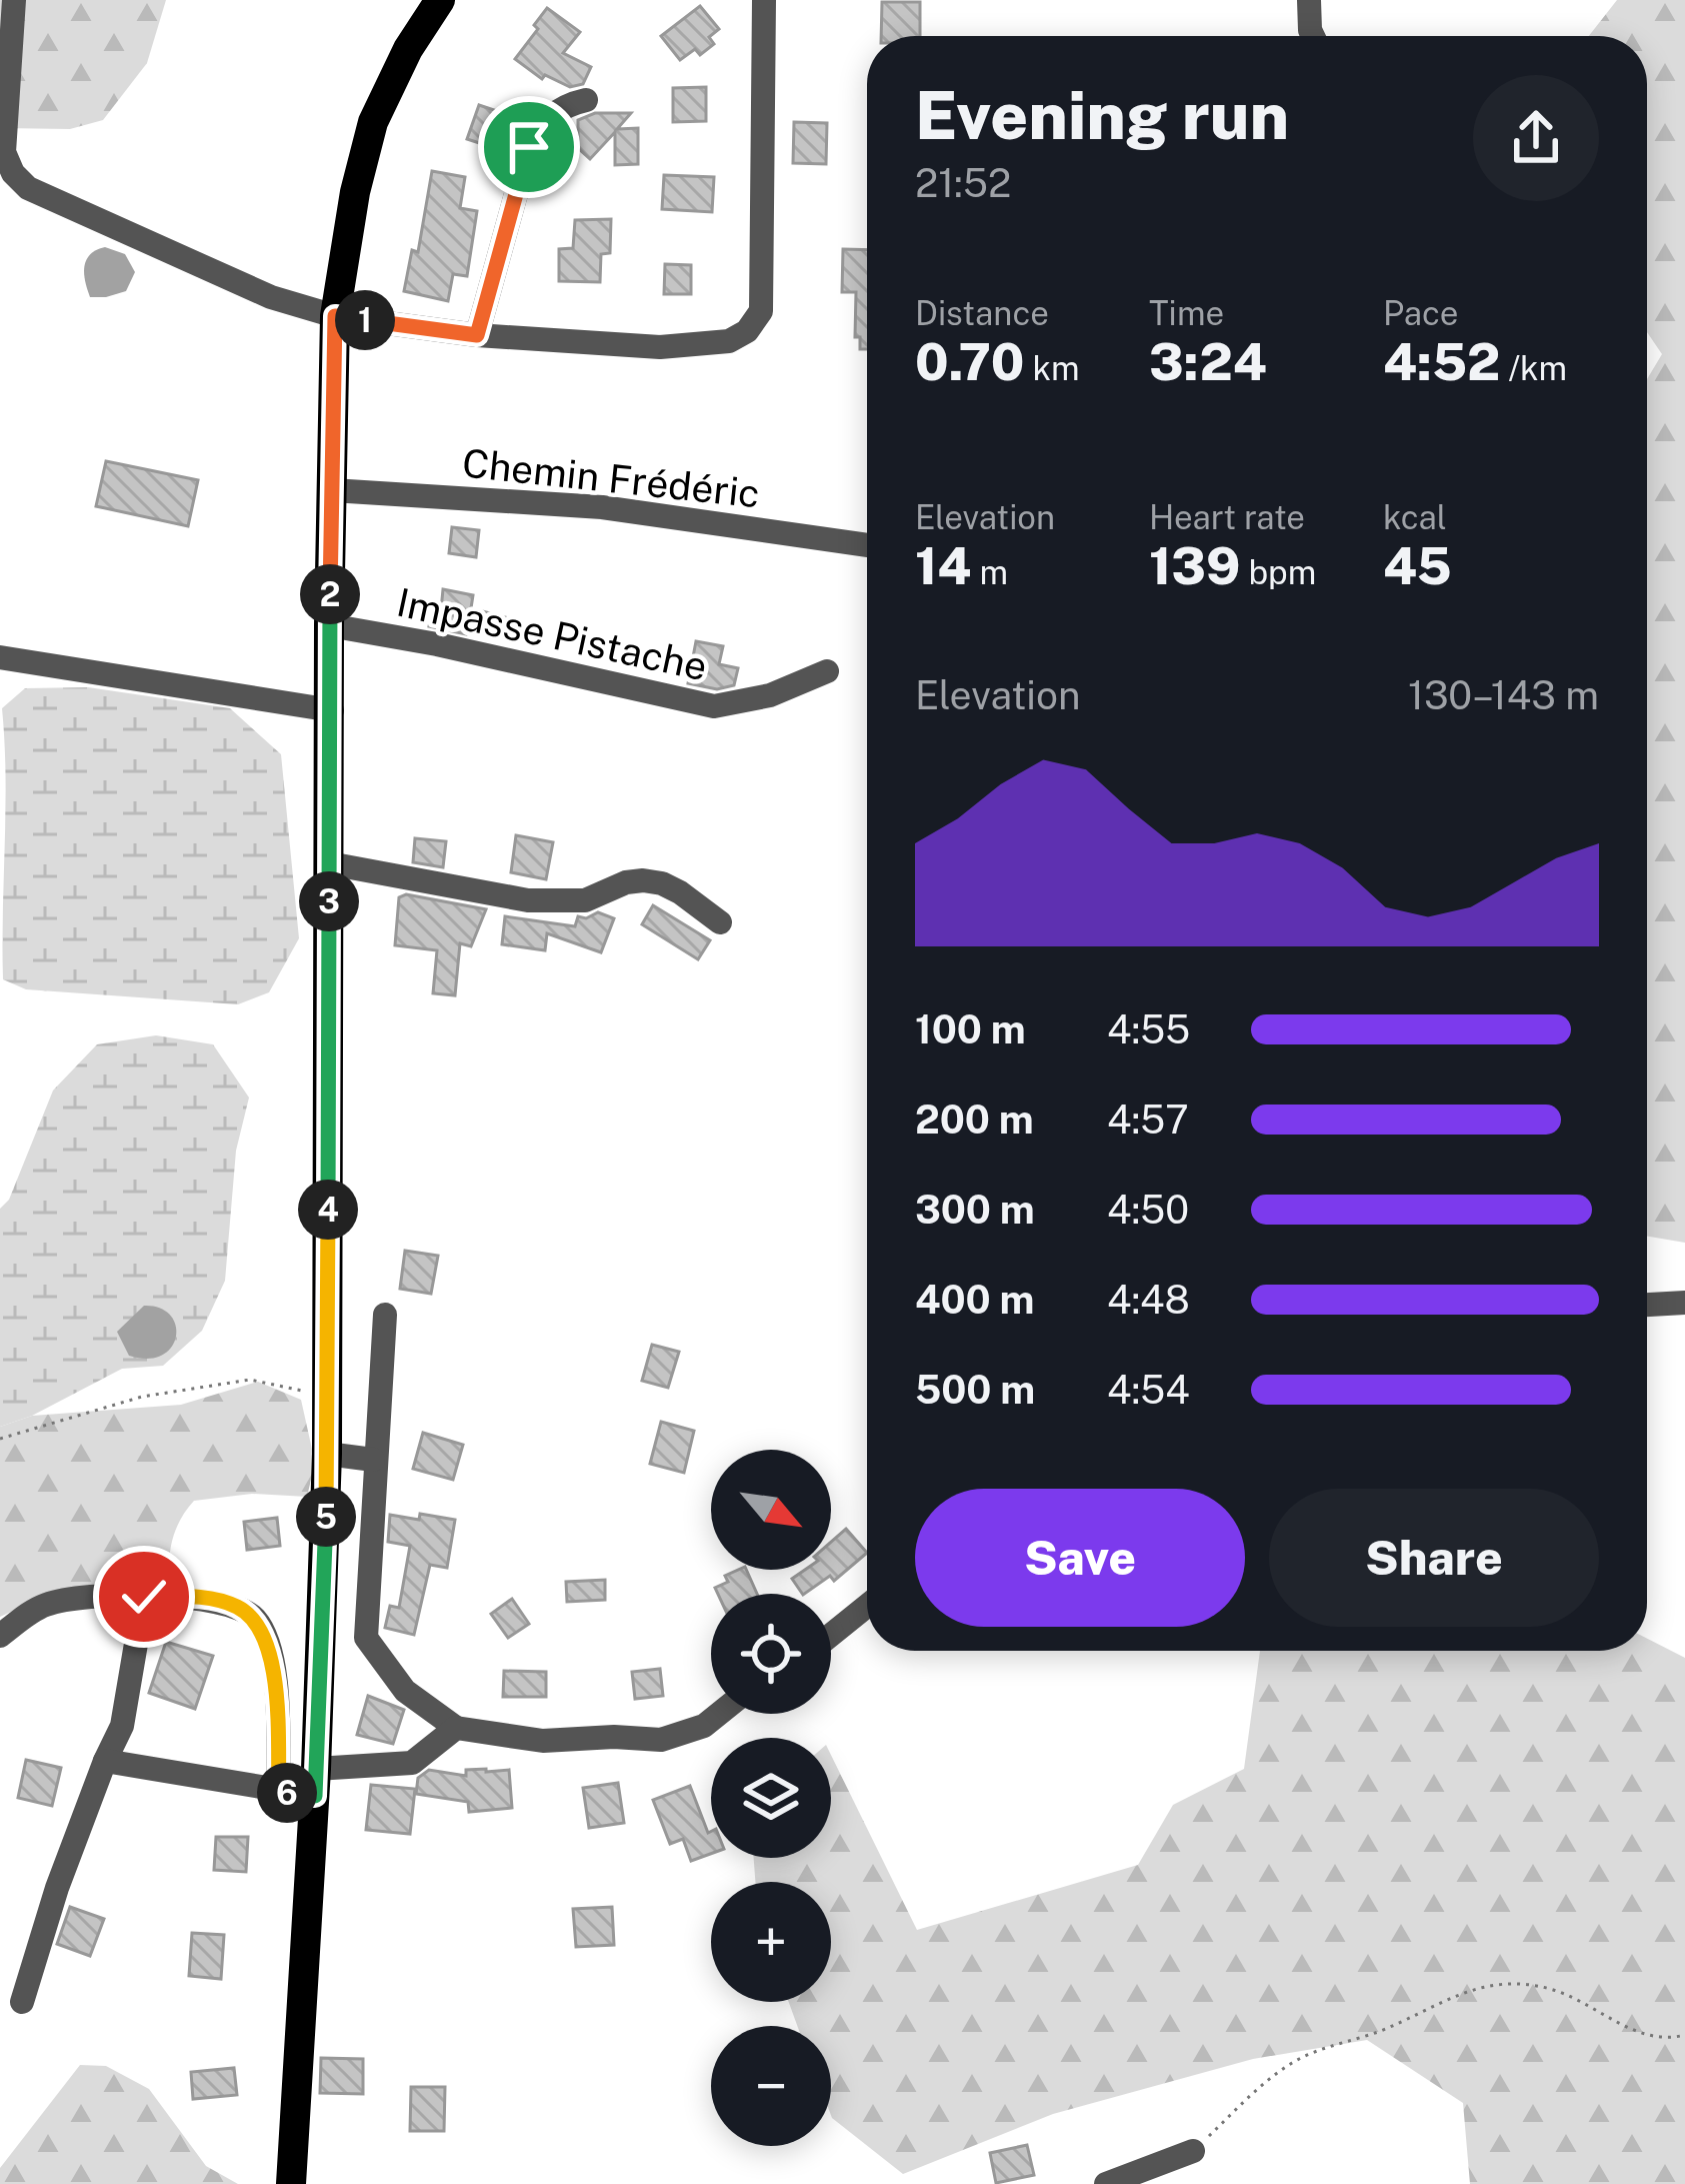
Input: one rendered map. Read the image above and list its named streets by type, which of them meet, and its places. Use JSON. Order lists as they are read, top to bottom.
{
  "streets": {
    "street": ["Chemin Frédéric", "Impasse Pistache"]
  },
  "north": "bottom right",
  "page": {
    "heading": ["Evening run", "21:52"],
    "stats": [
      ["Distance", "0.70 km"],
      ["Time", "3:24"],
      ["Pace", "4:52 /km"],
      ["Elevation", "14 m"],
      ["Heart rate", "139 bpm"],
      ["kcal", "45"]
    ],
    "pins": [
      "1",
      "2",
      "3",
      "4",
      "5",
      "6"
    ],
    "chart": ["Elevation", "130–143 m"],
    "list": [
      {
        "name": "100 m",
        "note": "4:55"
      },
      {
        "name": "200 m",
        "note": "4:57"
      },
      {
        "name": "300 m",
        "note": "4:50"
      },
      {
        "name": "400 m",
        "note": "4:48"
      },
      {
        "name": "500 m",
        "note": "4:54"
      }
    ],
    "map_buttons": ["+", "−"],
    "buttons": ["Save", "Share"]
  }
}
